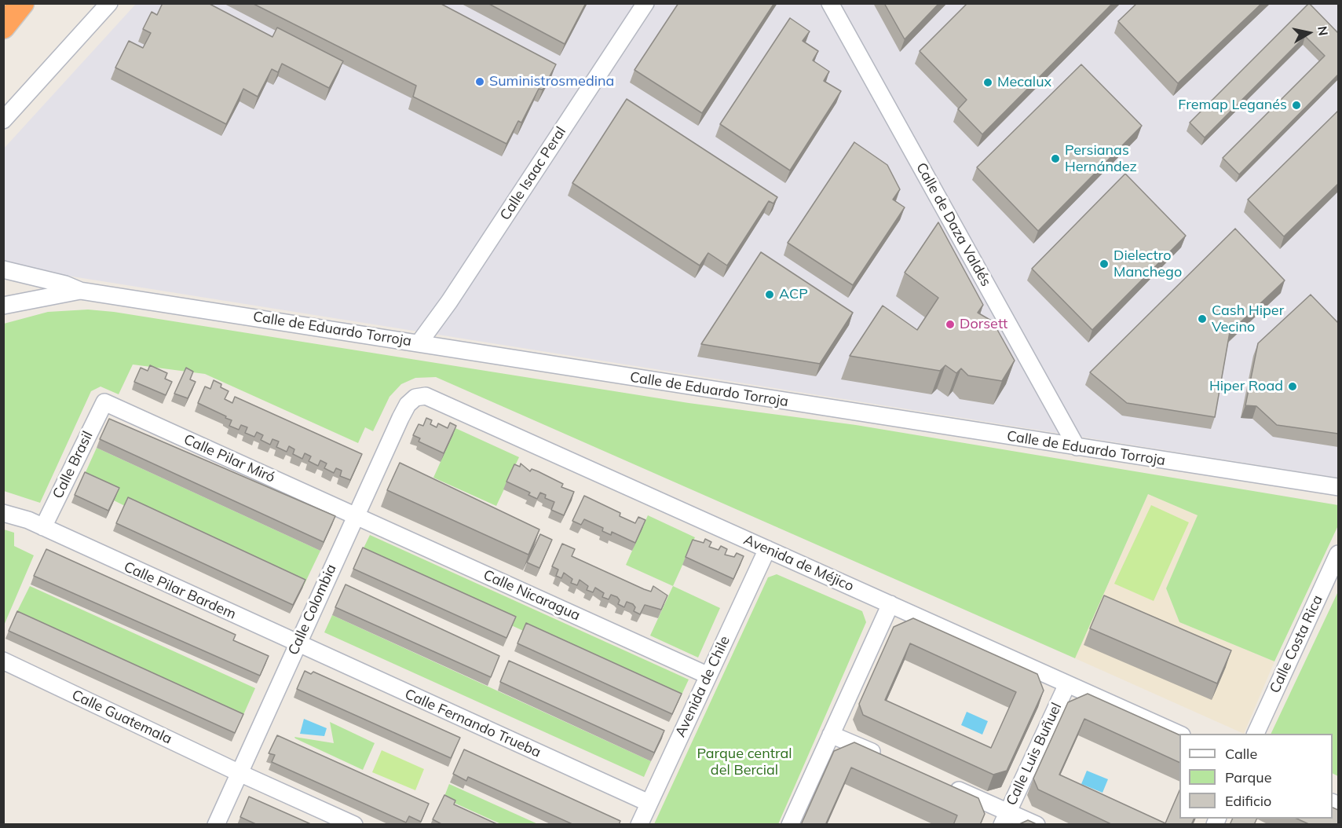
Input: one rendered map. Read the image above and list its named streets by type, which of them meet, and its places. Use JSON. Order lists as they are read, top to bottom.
{
  "streets": {
    "street": [
      "Calle Isaac Peral",
      "Calle de Daza Valdés",
      "Calle de Eduardo Torroja",
      "Calle Pilar Miró",
      "Calle Brasil",
      "Avenida de Méjico",
      "Calle Pilar Bardem",
      "Calle Nicaragua",
      "Calle Colombia",
      "Calle Costa Rica",
      "Avenida de Chile",
      "Calle Guatemala",
      "Calle Fernando Trueba",
      "Calle Luis Buñuel"
    ]
  },
  "crossings": [
    ["Calle Isaac Peral", "Calle de Eduardo Torroja"],
    ["Calle de Daza Valdés", "Calle de Eduardo Torroja"],
    ["Calle Pilar Miró", "Calle Brasil"],
    ["Calle Pilar Miró", "Calle Nicaragua"],
    ["Calle Pilar Miró", "Calle Colombia"],
    ["Calle Brasil", "Calle Pilar Bardem"],
    ["Avenida de Méjico", "Calle Colombia"],
    ["Avenida de Méjico", "Avenida de Chile"],
    ["Avenida de Méjico", "Calle Luis Buñuel"],
    ["Calle Pilar Bardem", "Calle Colombia"],
    ["Calle Pilar Bardem", "Calle Fernando Trueba"],
    ["Calle Nicaragua", "Calle Colombia"],
    ["Calle Nicaragua", "Avenida de Chile"],
    ["Calle Colombia", "Calle Guatemala"],
    ["Calle Colombia", "Calle Fernando Trueba"],
    ["Avenida de Chile", "Calle Fernando Trueba"]
  ],
  "parks": ["Parque central del Bercial"],
  "places": [
    "Suministrosmedina",
    "Mecalux",
    "Fremap Leganés",
    "Persianas Hernández",
    "Dielectro Manchego",
    "ACP",
    "Cash Hiper Vecino",
    "Dorsett",
    "Hiper Road"
  ],
  "legend": ["Calle", "Parque", "Edificio"],
  "north": "right"
}
